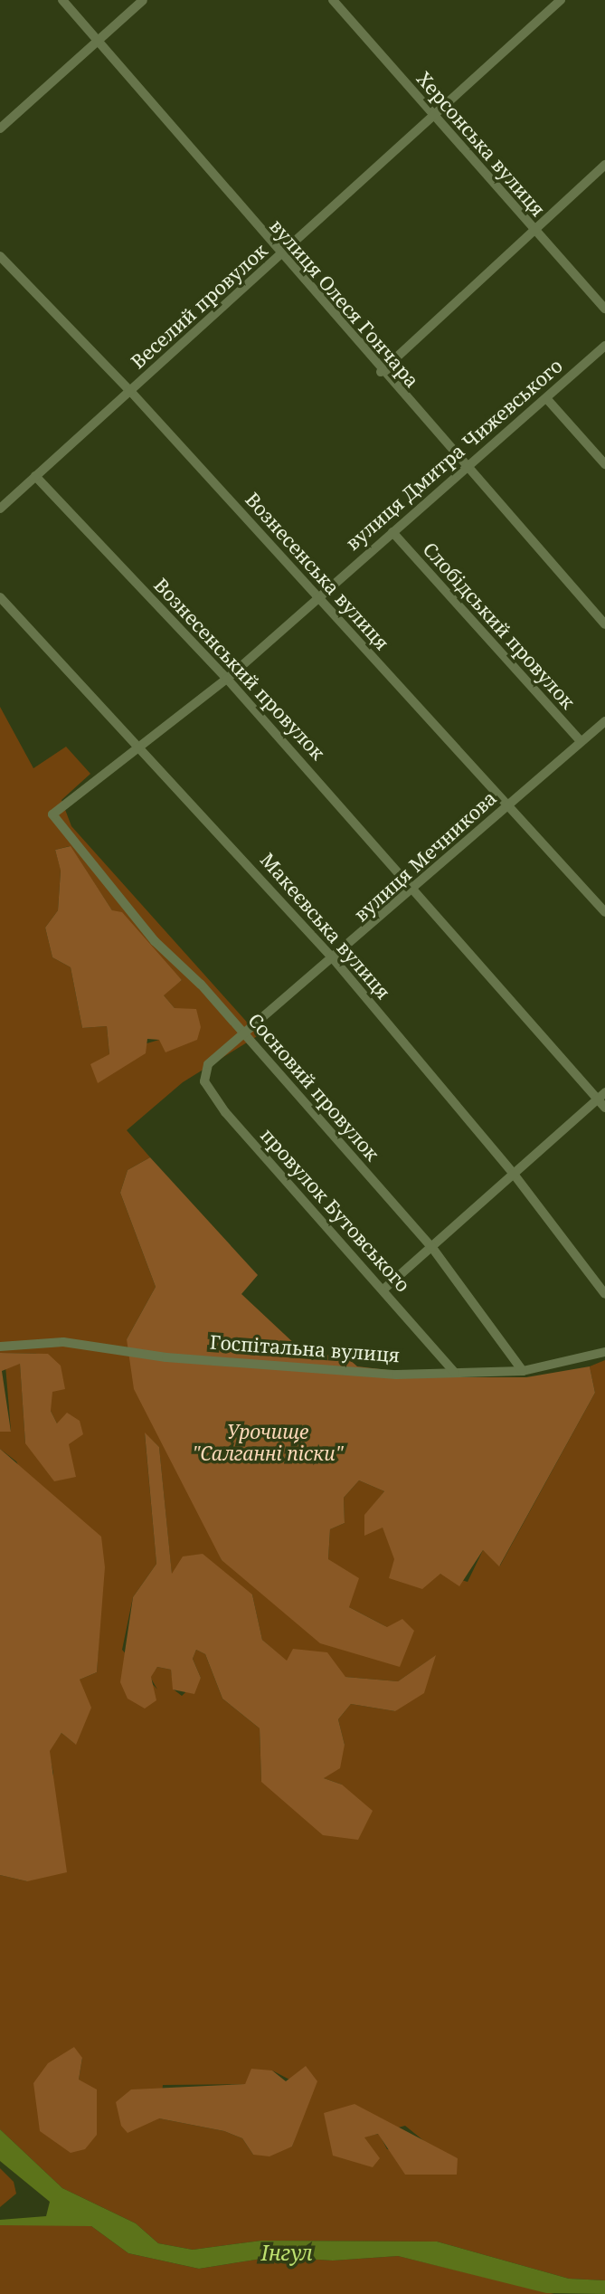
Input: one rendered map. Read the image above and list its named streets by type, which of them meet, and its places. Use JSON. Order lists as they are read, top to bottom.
{
  "streets": {
    "street": [
      "Херсонська вулиця",
      "вулиця Олеся Гончара",
      "Веселий провулок",
      "вулиця Дмитра Чижевського",
      "Вознесенська вулиця",
      "Слобідський провулок",
      "Вознесенський провулок",
      "вулиця Мечникова",
      "Макеєвська вулиця",
      "Сосновий провулок",
      "провулок Бутовського",
      "Госпітальна вулиця"
    ]
  },
  "crossings": [
    ["Херсонська вулиця", "Веселий провулок"],
    ["вулиця Олеся Гончара", "Веселий провулок"],
    ["вулиця Олеся Гончара", "вулиця Дмитра Чижевського"],
    ["Веселий провулок", "Вознесенська вулиця"],
    ["Веселий провулок", "Вознесенський провулок"],
    ["вулиця Дмитра Чижевського", "Вознесенська вулиця"],
    ["вулиця Дмитра Чижевського", "Слобідський провулок"],
    ["вулиця Дмитра Чижевського", "Вознесенський провулок"],
    ["вулиця Дмитра Чижевського", "Макеєвська вулиця"],
    ["вулиця Дмитра Чижевського", "Сосновий провулок"],
    ["Вознесенська вулиця", "вулиця Мечникова"],
    ["Слобідський провулок", "вулиця Мечникова"],
    ["Вознесенський провулок", "вулиця Мечникова"],
    ["вулиця Мечникова", "Макеєвська вулиця"],
    ["вулиця Мечникова", "Сосновий провулок"],
    ["вулиця Мечникова", "провулок Бутовського"],
    ["Сосновий провулок", "Госпітальна вулиця"],
    ["провулок Бутовського", "Госпітальна вулиця"]
  ],
  "water": ["Інгул"],
  "parks": ["Урочище \"Салганні піски\""]
}
